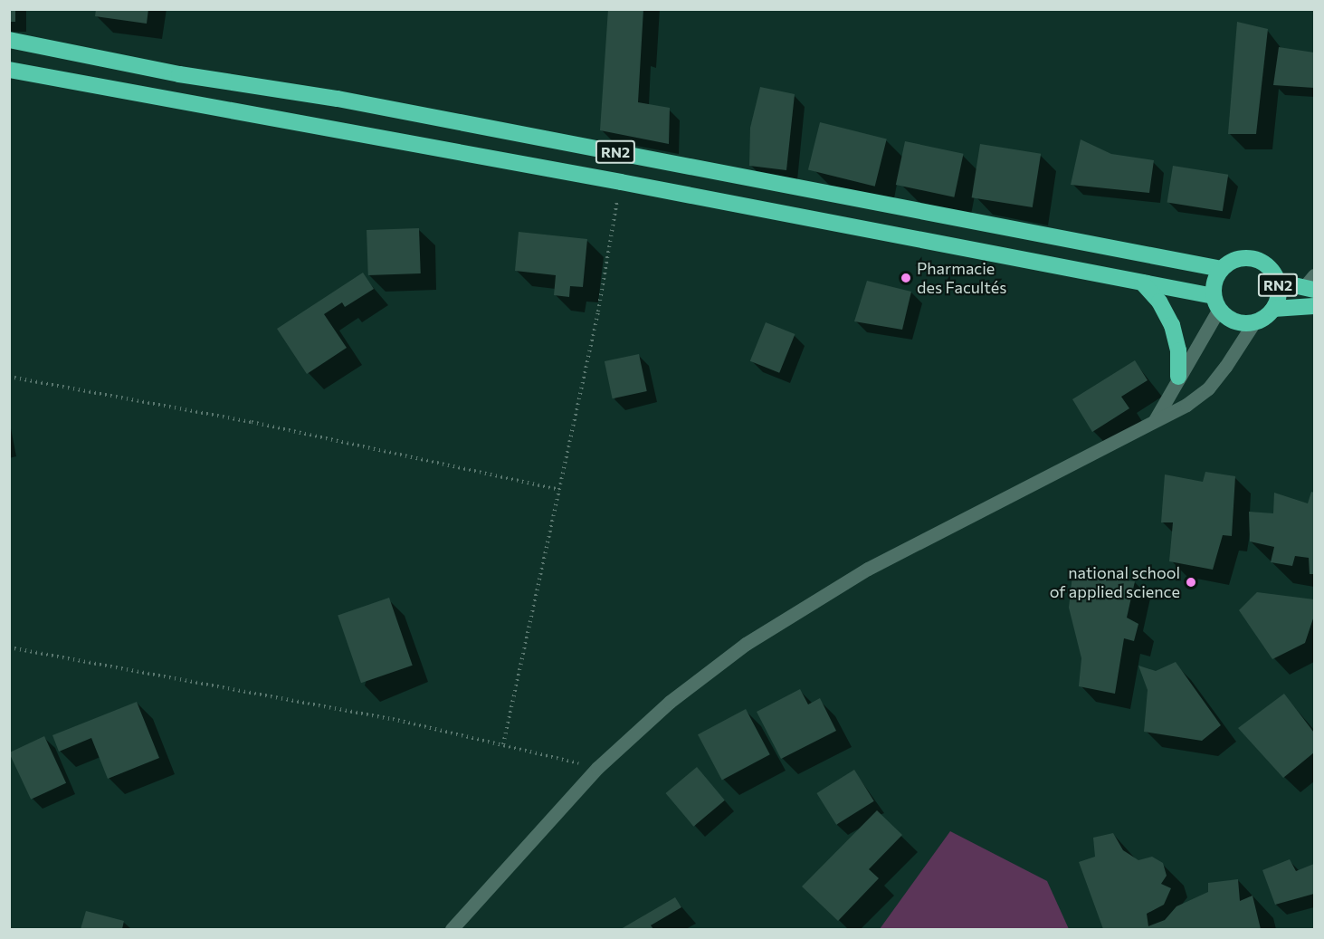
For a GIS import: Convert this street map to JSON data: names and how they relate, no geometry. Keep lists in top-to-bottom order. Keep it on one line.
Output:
{"streets":{"highway":["RN2"]},"places":["Pharmacie des Facultés","national school of applied science"]}
